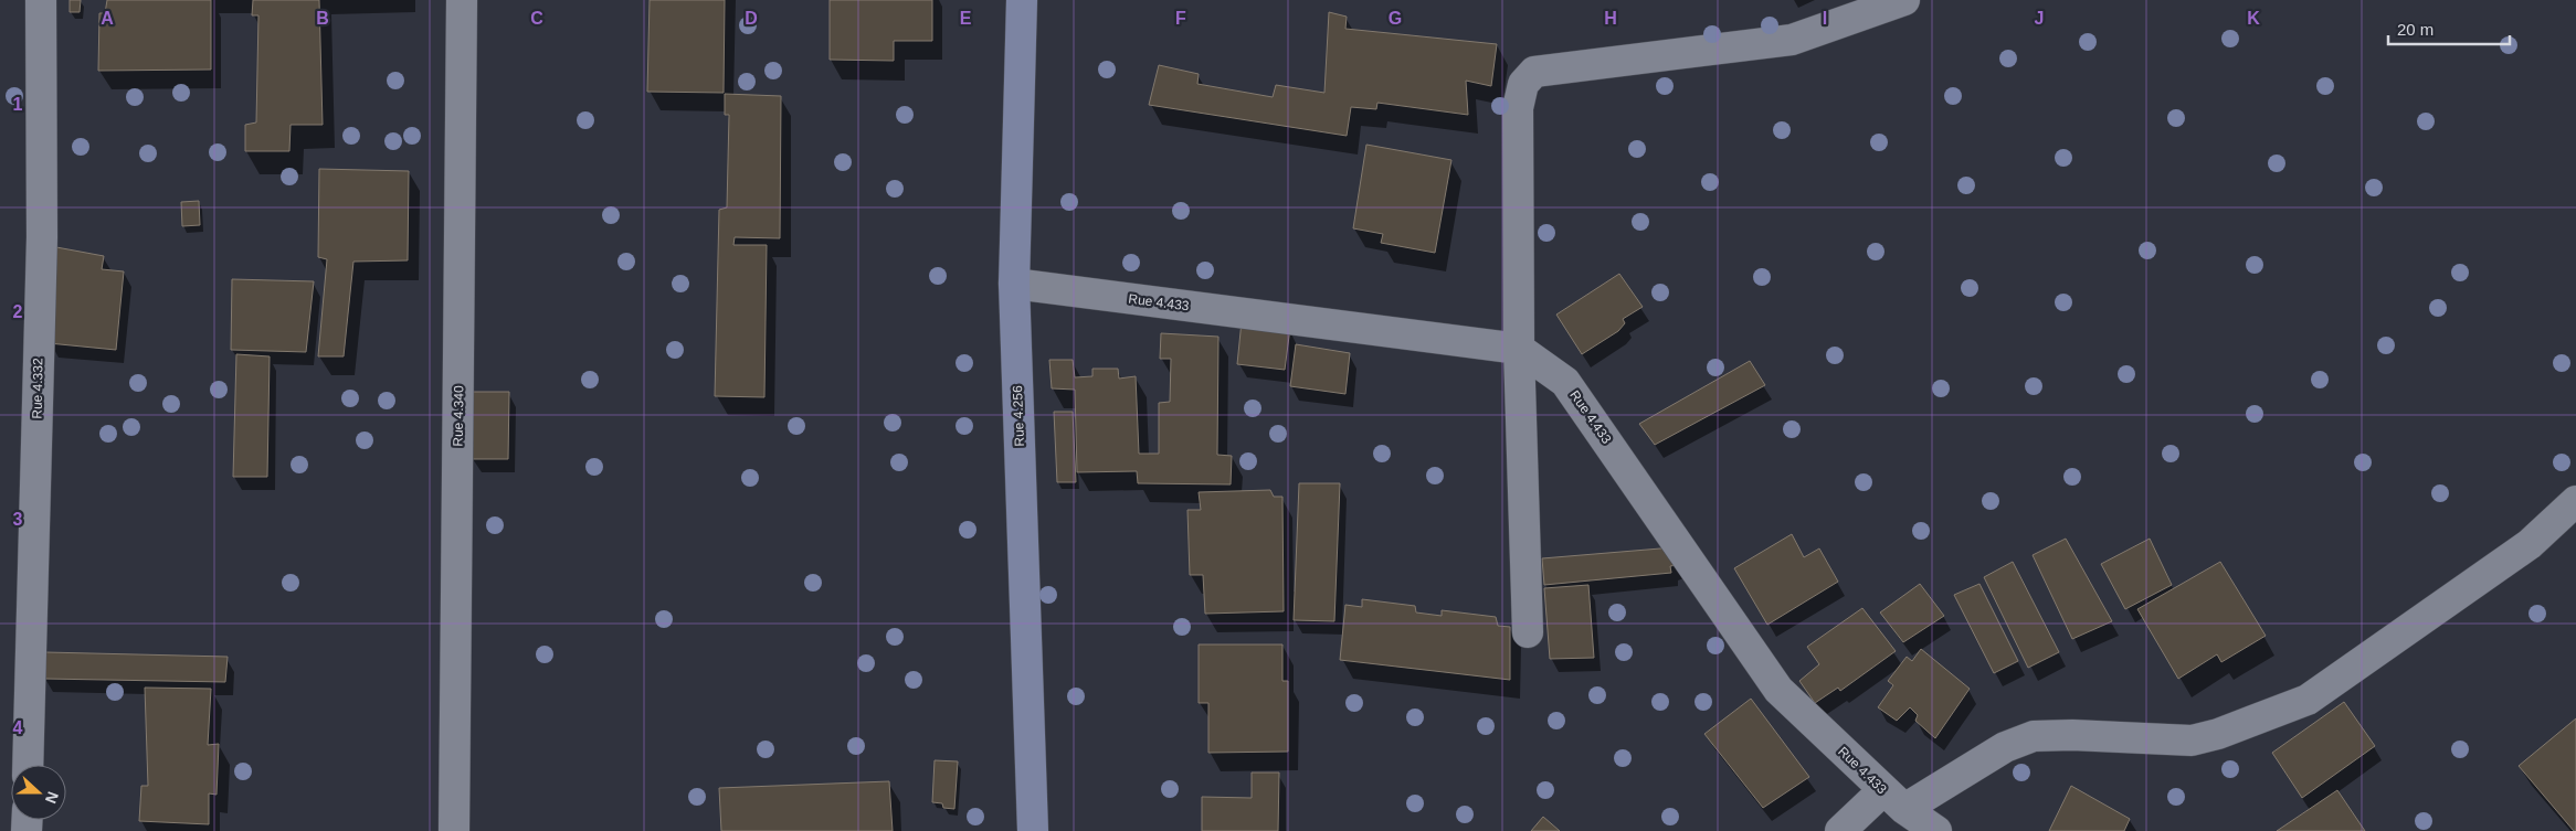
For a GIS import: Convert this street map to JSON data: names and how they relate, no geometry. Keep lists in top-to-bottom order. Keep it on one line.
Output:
{"streets":{"street":["Rue 4.433","Rue 4.332","Rue 4.340","Rue 4.256"]},"crossings":[["Rue 4.433","Rue 4.256"]],"scale_bar":"20 m","north":"right","grid":{"columns":["A","B","C","D","E","F","G","H","I","J","K"],"rows":["1","2","3","4"]}}
